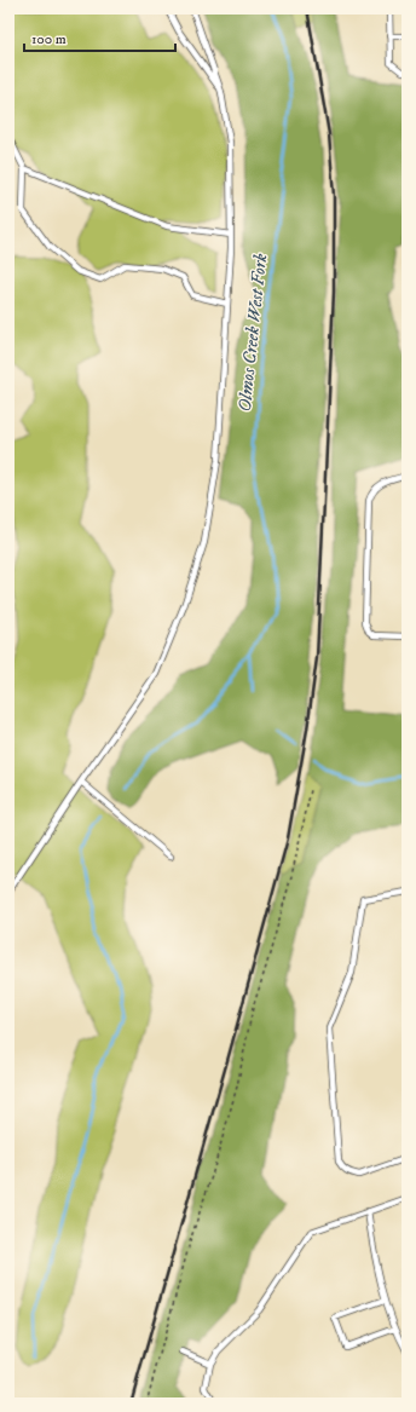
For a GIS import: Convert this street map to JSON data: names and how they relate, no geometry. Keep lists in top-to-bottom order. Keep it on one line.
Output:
{"water":["Olmos Creek West Fork"],"scale_bar":"100 m"}
